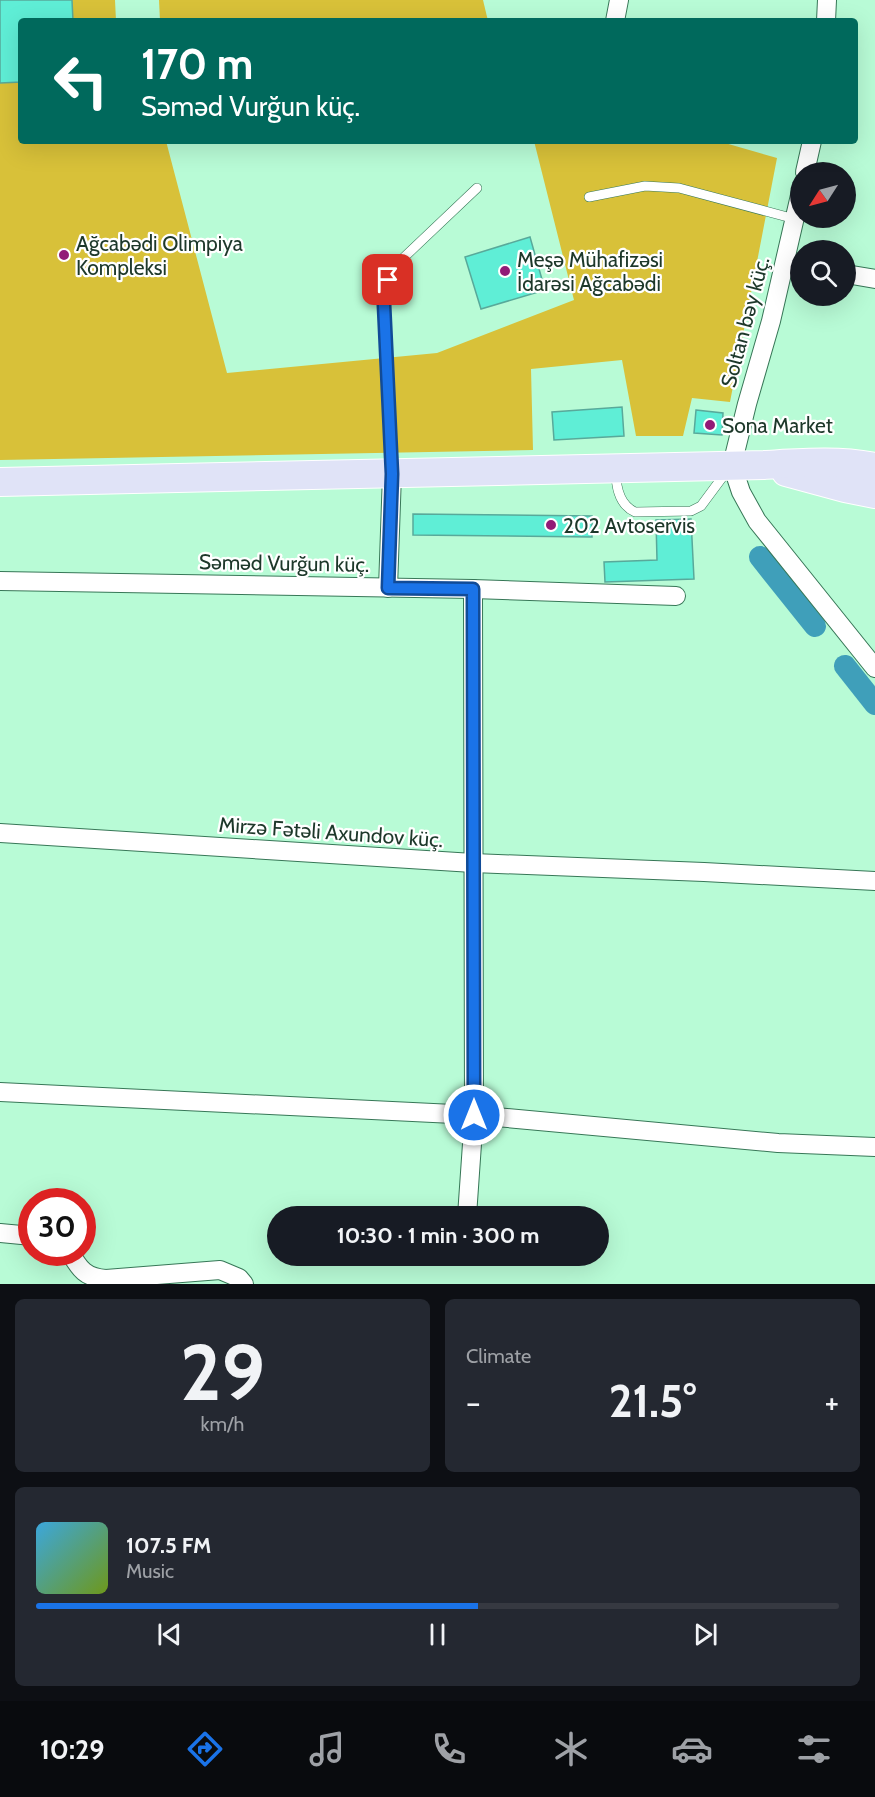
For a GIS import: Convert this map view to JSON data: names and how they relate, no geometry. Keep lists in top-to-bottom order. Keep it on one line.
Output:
{"streets":{"street":["Soltan bəy küç.","Səməd Vurğun küç.","Mirzə Fətəli Axundov küç."]},"places":["Ağcabədi Olimpiya Kompleksi","Meşə Mühafizəsi İdarəsi Ağcabədi","Sona Market","202 Avtoservis"],"north":"bottom left","page":{"turn":["170 m","Səməd Vurğun küç."],"limit":"30","trip":"10:30 · 1 min · 300 m","tile":[["29","km/h"],"Climate"],"heat":["−","21.5°","+"],"song":["107.5 FM","Music"],"tabs":"10:29"}}
